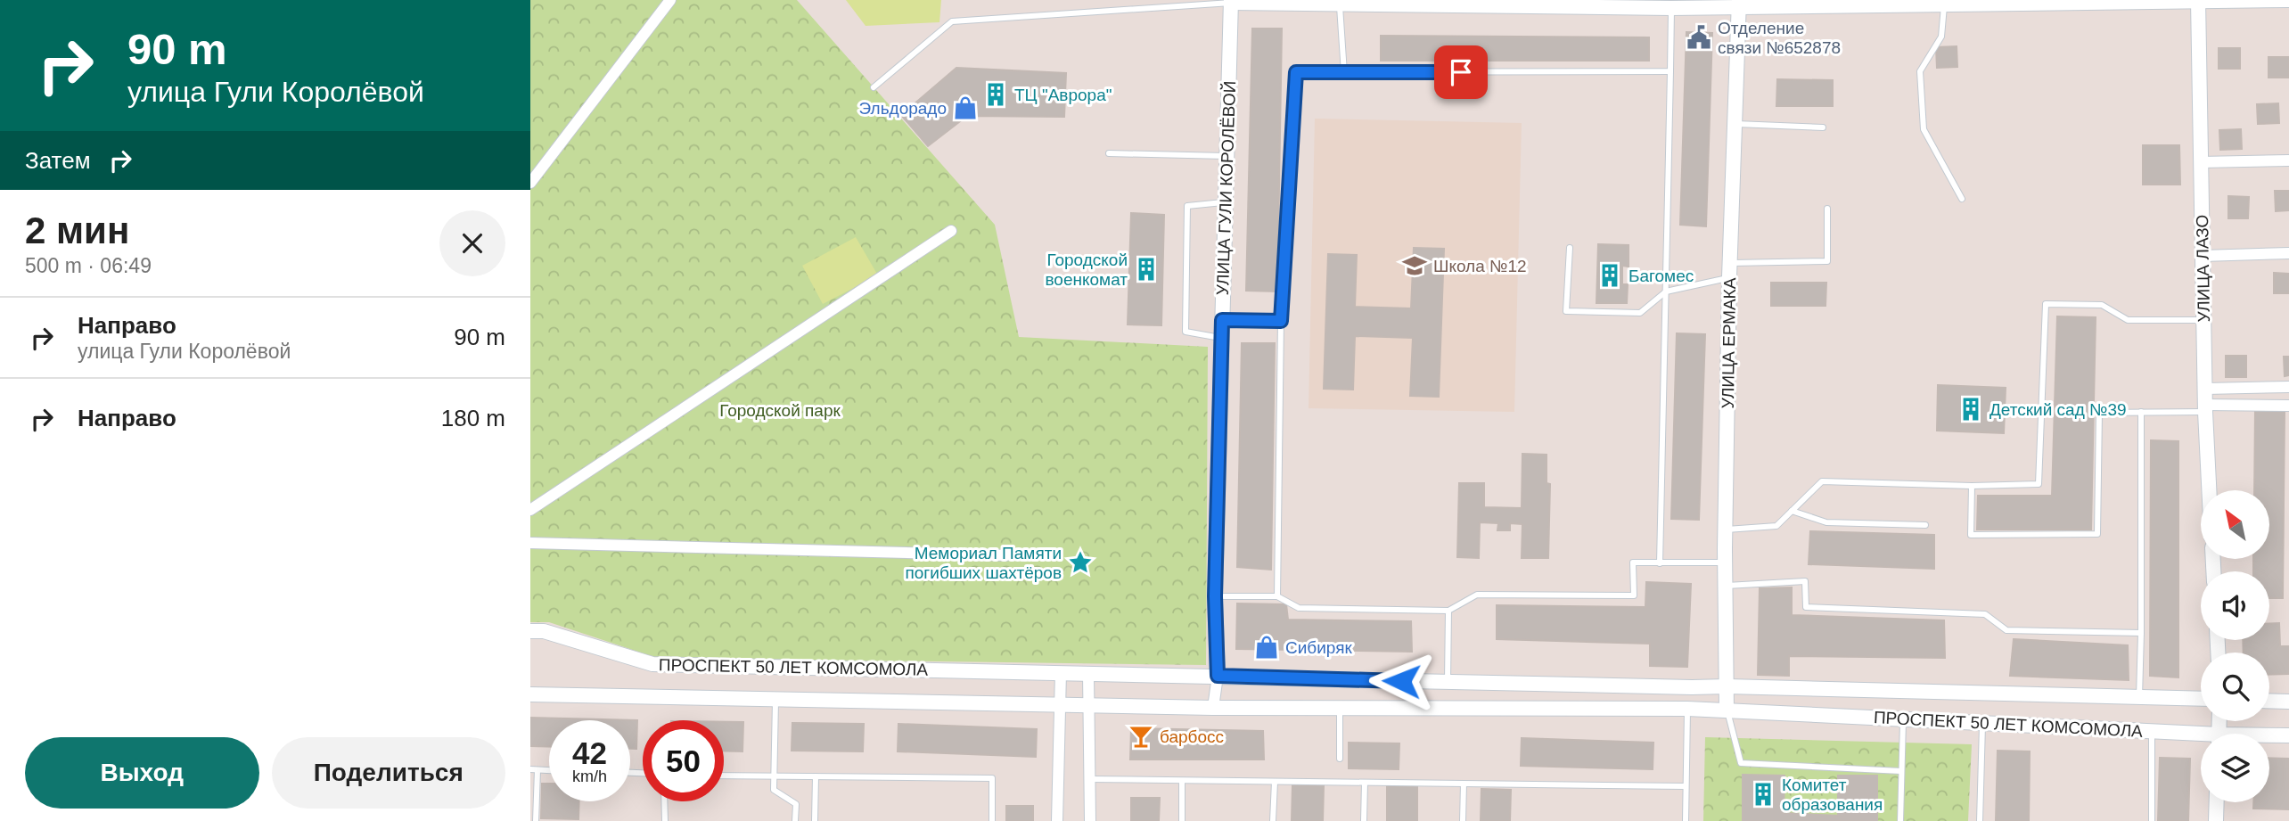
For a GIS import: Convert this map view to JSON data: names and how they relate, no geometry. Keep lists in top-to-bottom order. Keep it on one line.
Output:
{"streets":{"main road":["УЛИЦА ГУЛИ КОРОЛЁВОЙ","УЛИЦА ЛАЗО","УЛИЦА ЕРМАКА","ПРОСПЕКТ 50 ЛЕТ КОМСОМОЛА"]},"crossings":[["УЛИЦА ГУЛИ КОРОЛЁВОЙ","ПРОСПЕКТ 50 ЛЕТ КОМСОМОЛА"],["УЛИЦА ЕРМАКА","ПРОСПЕКТ 50 ЛЕТ КОМСОМОЛА"]],"parks":["Городской парк"],"places":{"public building":["Отделение связи №652878"],"building":["ТЦ \"Аврора\"","Городской военкомат","Багомес","Детский сад №39","Комитет образования"],"shop":["Эльдорадо","Сибиряк"],"school or university":["Школа №12"],"place":["Мемориал Памяти погибших шахтёров"],"bar":["барбосс"]},"north":"top left","page":{"turn":["90 m","улица Гули Королёвой"],"then":"Затем","heading":["2 мин","500 m · 06:49"],"list":[{"name":"Направо","note":"улица Гули Королёвой","value":"90 m"},{"name":"Направо","value":"180 m"}],"speed":"42 km/h","limit":"50","buttons":["Выход","Поделиться"]}}
